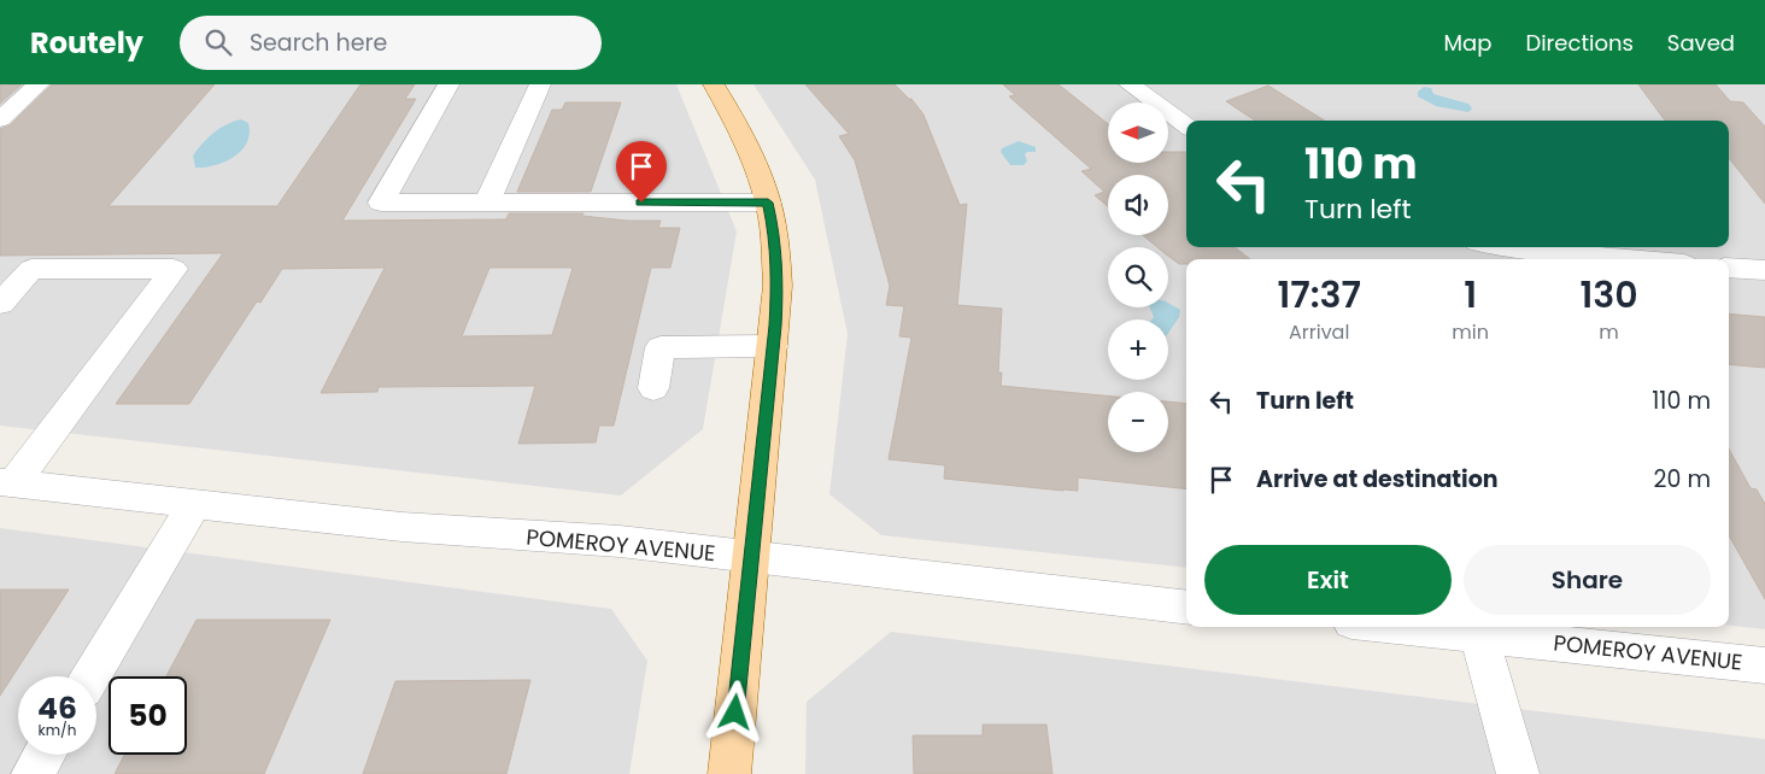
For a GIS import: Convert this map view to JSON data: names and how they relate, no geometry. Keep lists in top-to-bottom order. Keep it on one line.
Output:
{"streets":{"street":["POMEROY AVENUE"]},"north":"left","page":{"header":"Routely","search":"Search here","nav":["Map","Directions","Saved"],"map_buttons":["+","−"],"turn":["110 m","Turn left"],"eta":["17:37","Arrival","1","min","130","m"],"list":[{"name":"Turn left","value":"110 m"},{"name":"Arrive at destination","value":"20 m"}],"buttons":["Exit","Share"],"speed":"46 km/h","limit":"50"}}
